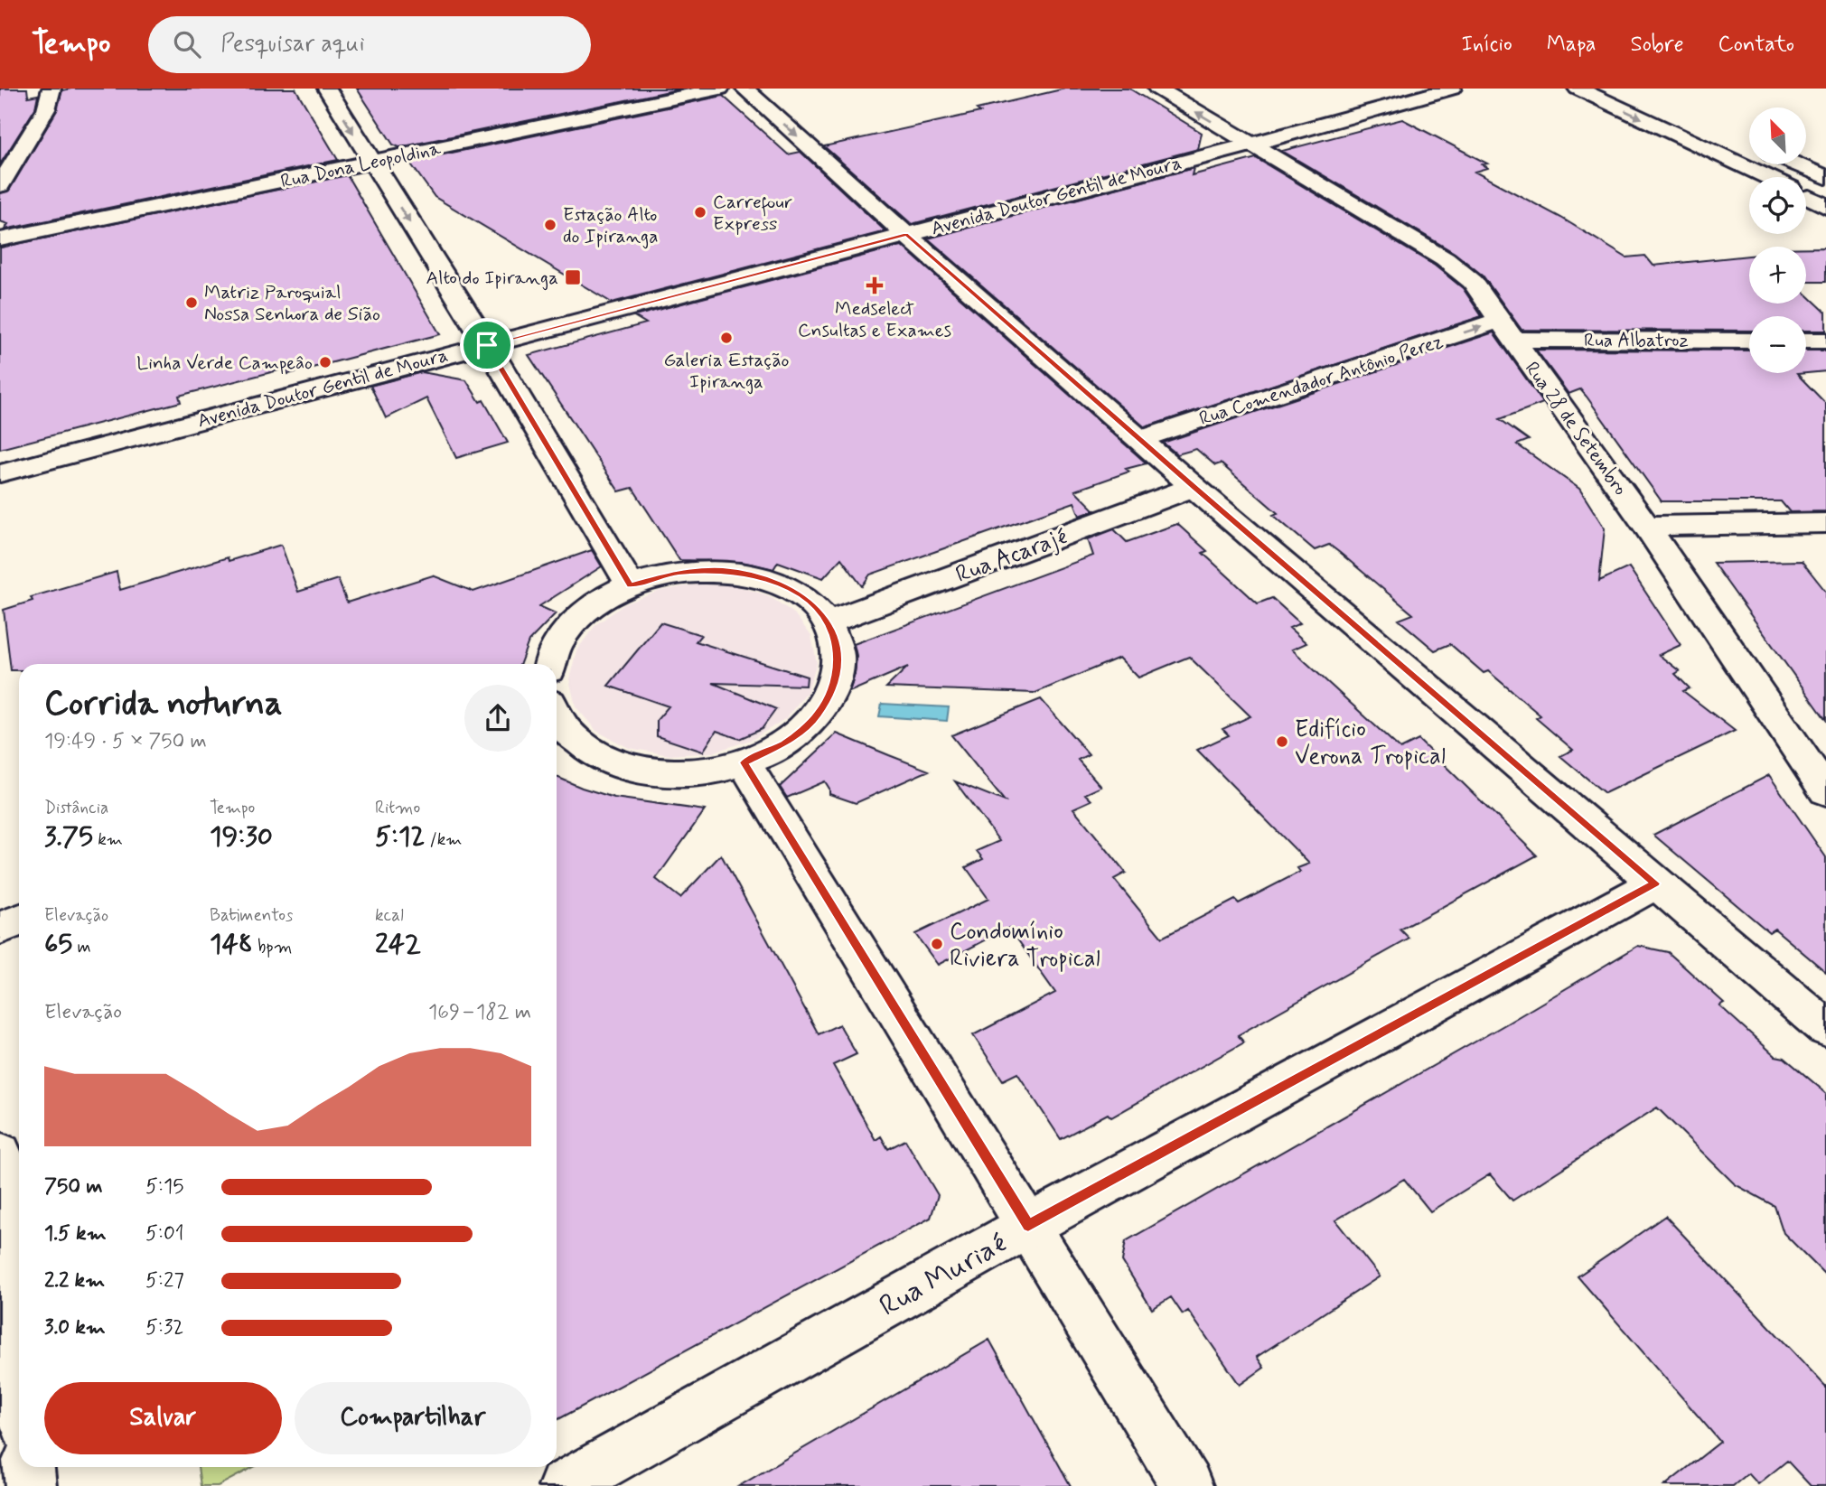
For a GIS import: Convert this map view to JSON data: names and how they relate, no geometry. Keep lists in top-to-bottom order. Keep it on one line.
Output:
{"streets":{"street":["Rua Dona Leopoldina","Avenida Doutor Gentil de Moura","Rua Albatroz","Rua Comendador Antônio Perez","Rua 28 de Setembro","Rua Acarajé","Rua Muriaé"]},"crossings":[["Avenida Doutor Gentil de Moura","Rua 28 de Setembro"],["Rua Albatroz","Rua Comendador Antônio Perez"],["Rua Albatroz","Rua 28 de Setembro"],["Rua Comendador Antônio Perez","Rua 28 de Setembro"]],"one_way":["Rua Comendador Antônio Perez"],"places":{"other":["Carrefour Express","Estação Alto do Ipiranga","Matriz Paroquial Nossa Senhora de Sião","Galeria Estação Ipiranga","Linha Verde Campeâo","Edifício Verona Tropical","Condomínio Riviera Tropical"],"transit":["Alto do Ipiranga"],"health":["Medselect Cnsultas e Exames"]},"north":"top left","page":{"header":"Tempo","search":"Pesquisar aqui","nav":["Início","Mapa","Sobre","Contato"],"map_buttons":["+","−"],"heading":["Corrida noturna","19:49 · 5 × 750 m"],"stats":[["Distância","3.75 km"],["Tempo","19:30"],["Ritmo","5:12 /km"],["Elevação","65 m"],["Batimentos","148 bpm"],["kcal","242"]],"chart":["Elevação","169–182 m"],"list":[{"name":"750 m","note":"5:15"},{"name":"1.5 km","note":"5:01"},{"name":"2.2 km","note":"5:27"},{"name":"3.0 km","note":"5:32"}],"buttons":["Salvar","Compartilhar"]}}
